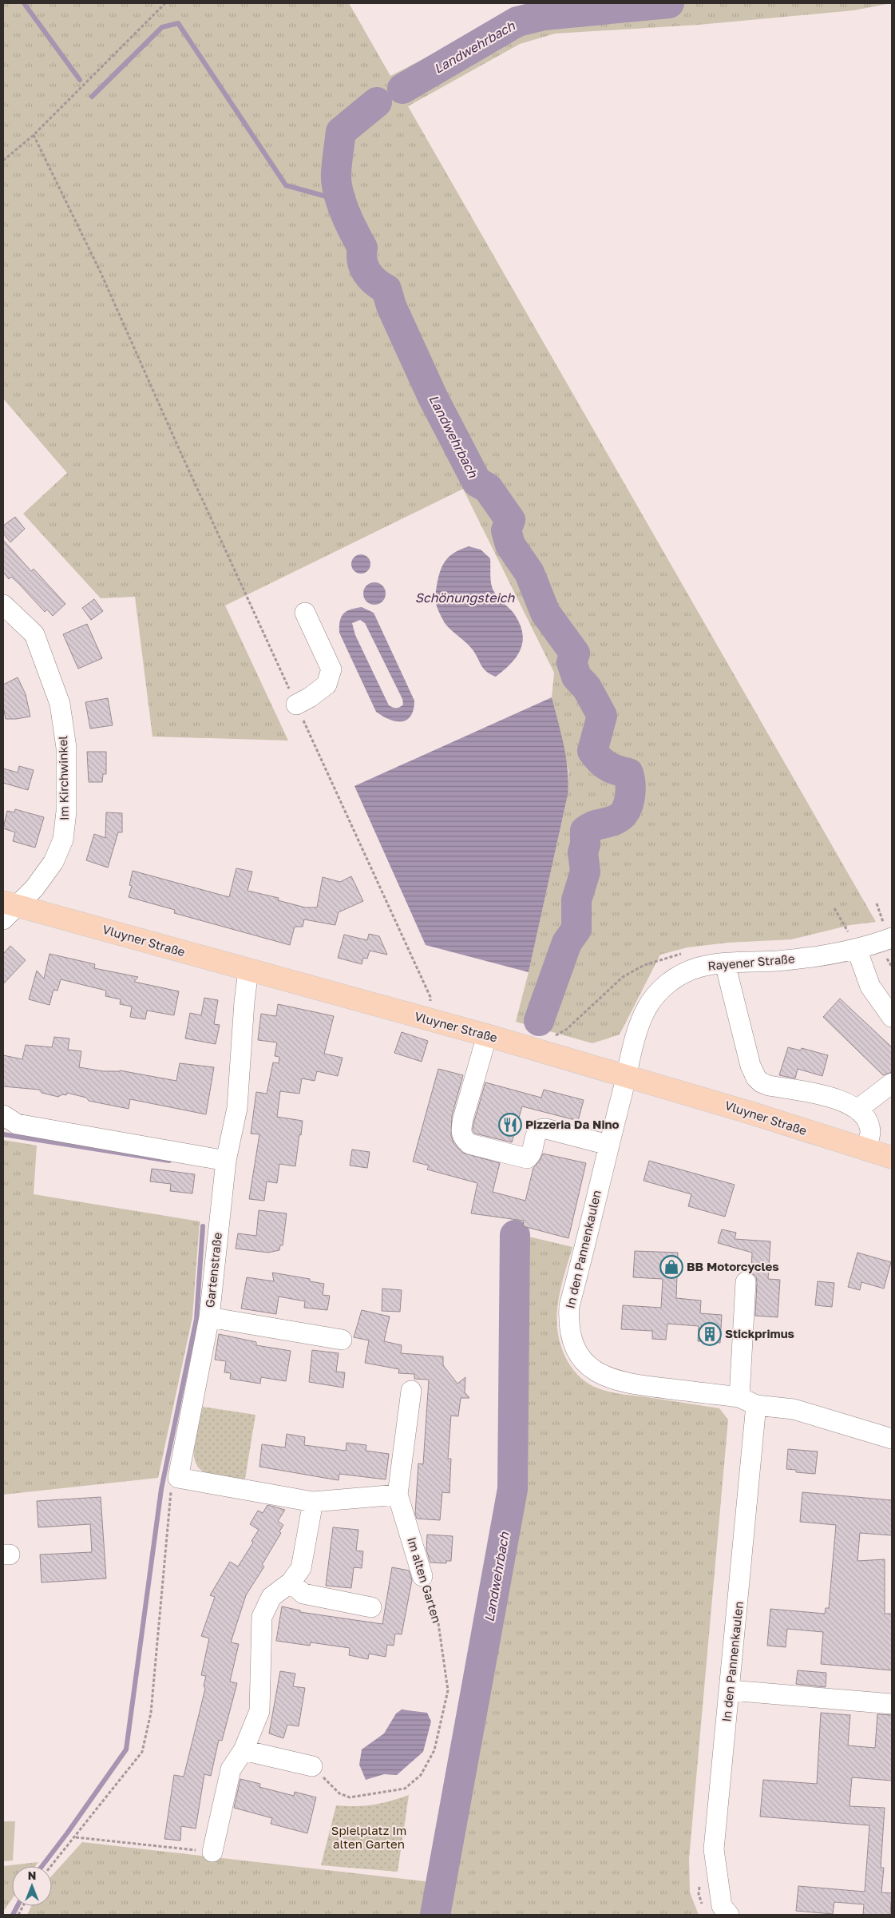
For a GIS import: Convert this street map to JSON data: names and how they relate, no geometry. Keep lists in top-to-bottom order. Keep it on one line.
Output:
{"streets":{"main road":["Vluyner Straße"],"street":["Im Kirchwinkel","Rayener Straße","In den Pannenkaulen","Gartenstraße","Im alten Garten"]},"crossings":[["Im Kirchwinkel","Vluyner Straße"],["Vluyner Straße","Rayener Straße"],["Vluyner Straße","In den Pannenkaulen"],["Vluyner Straße","Gartenstraße"],["Rayener Straße","In den Pannenkaulen"]],"water":["Landwehrbach","Schönungsteich"],"parks":["Spielplatz Im alten Garten"],"places":{"restaurant":["Pizzeria Da Nino"],"shop":["BB Motorcycles"],"building":["Stickprimus"]},"north":"top"}
